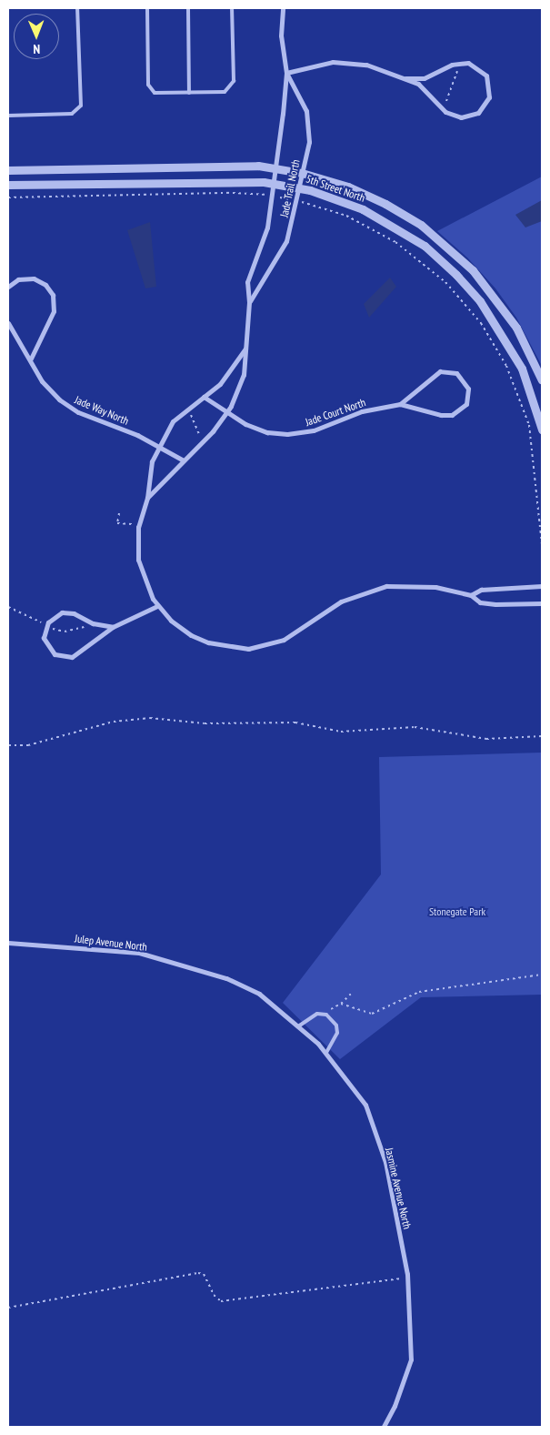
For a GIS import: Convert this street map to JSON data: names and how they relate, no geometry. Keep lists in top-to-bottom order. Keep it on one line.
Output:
{"streets":{"street":["Jade Trail North","5th Street North","Jade Way North","Jade Court North","Julep Avenue North","Jasmine Avenue North"]},"crossings":[["Jade Trail North","5th Street North"],["Jade Trail North","Jade Way North"],["Jade Trail North","Jade Court North"],["Julep Avenue North","Jasmine Avenue North"]],"parks":["Stonegate Park"],"north":"bottom"}
